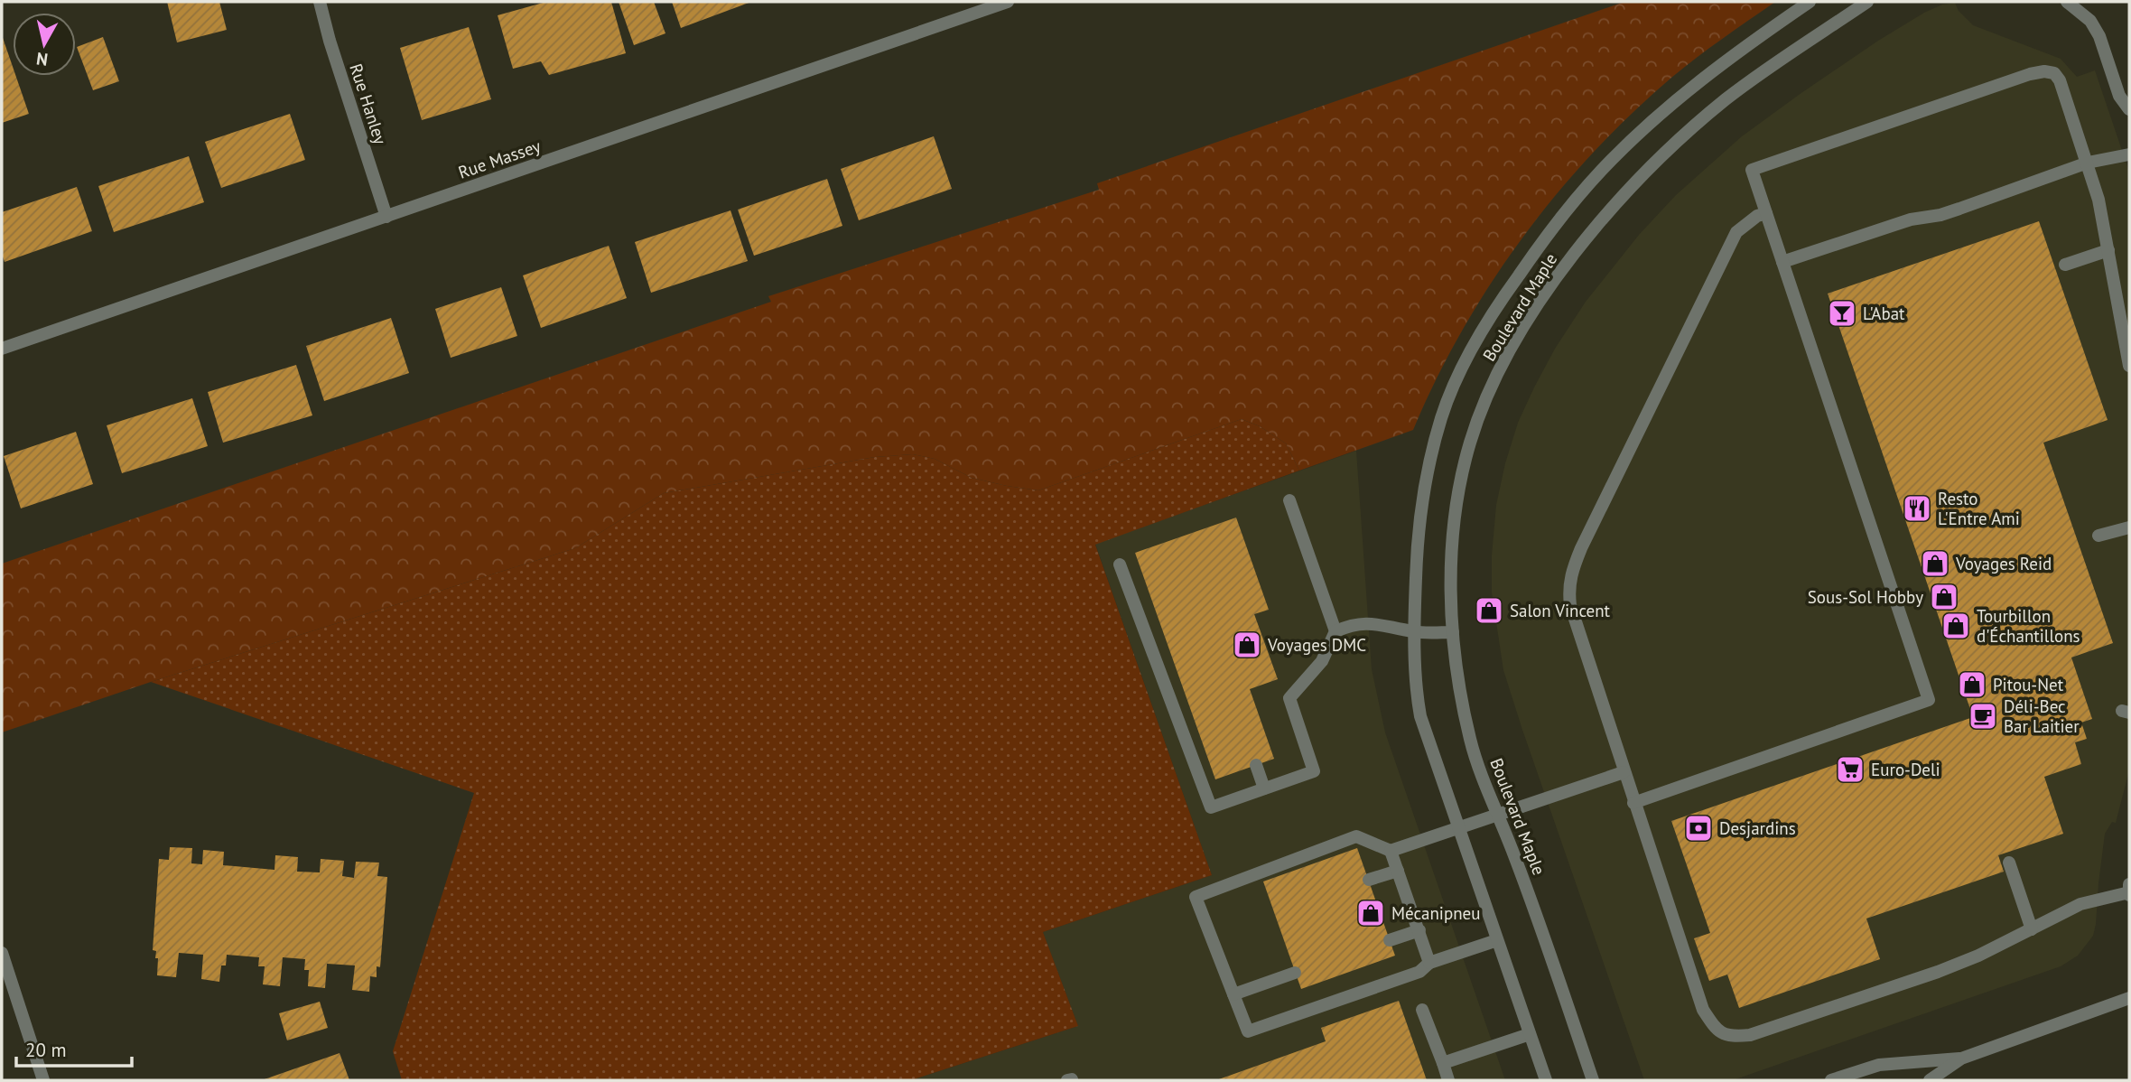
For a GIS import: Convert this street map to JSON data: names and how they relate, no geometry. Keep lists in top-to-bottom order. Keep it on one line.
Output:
{"streets":{"street":["Rue Hanley","Rue Massey","Boulevard Maple"]},"crossings":[["Rue Hanley","Rue Massey"]],"places":{"bar":["L'Abat"],"restaurant":["Resto L'Entre Ami"],"shop":["Voyages Reid","Sous-Sol Hobby","Salon Vincent","Tourbillon d'Échantillons","Voyages DMC","Pitou-Net","Mécanipneu"],"cafe":["Déli-Bec Bar Laitier"],"supermarket":["Euro-Deli"],"bank":["Desjardins"]},"scale_bar":"20 m","north":"bottom"}
